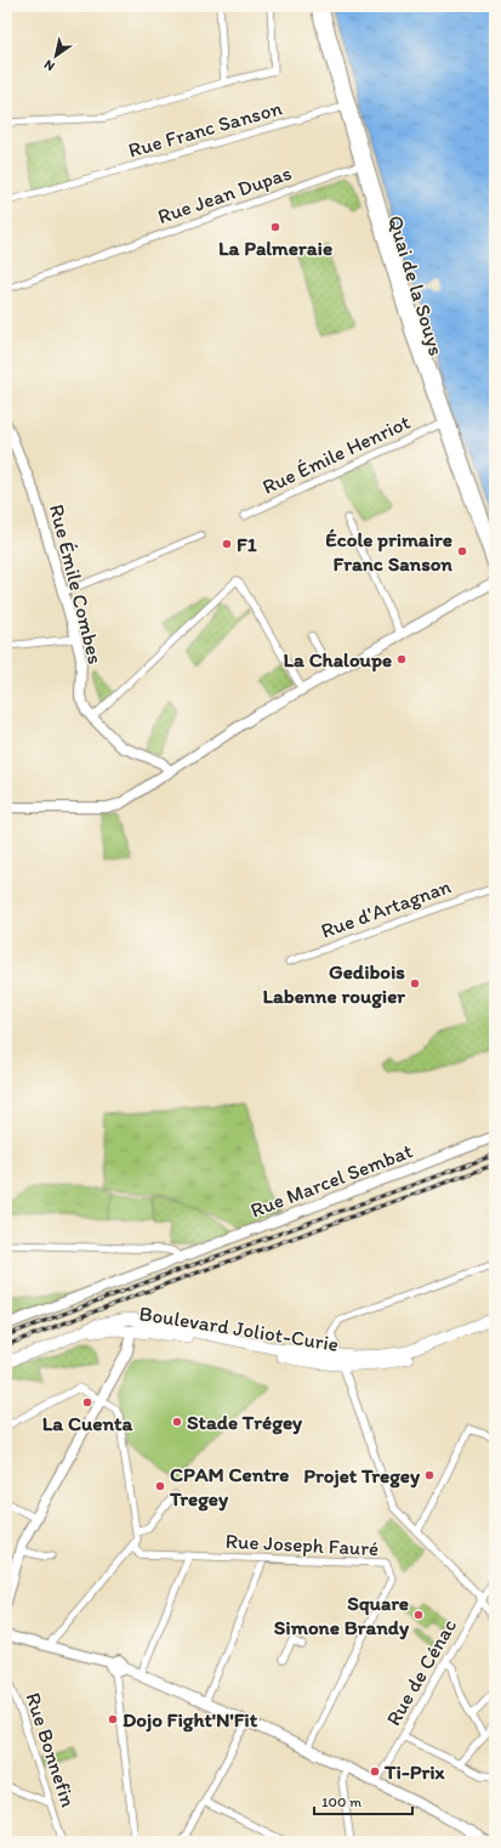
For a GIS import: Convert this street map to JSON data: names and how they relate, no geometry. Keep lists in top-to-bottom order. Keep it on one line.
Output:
{"streets":{"main road":["Quai de la Souys","Rue Émile Combes","Rue Marcel Sembat","Boulevard Joliot-Curie"],"street":["Rue Franc Sanson","Rue Jean Dupas","Rue Émile Henriot","Rue d'Artagnan","Rue Joseph Fauré","Rue de Cénac","Rue Bonnefin"]},"crossings":[["Rue Franc Sanson","Quai de la Souys"],["Rue Jean Dupas","Quai de la Souys"],["Quai de la Souys","Rue Émile Henriot"]],"places":["La Palmeraie","F1","École primaire Franc Sanson","La Chaloupe","Gedibois Labenne rougier","La Cuenta","Stade Trégey","Projet Tregey","CPAM Centre Tregey","Square Simone Brandy","Dojo Fight'N'Fit","Ti-Prix"],"scale_bar":"100 m","north":"bottom left"}
